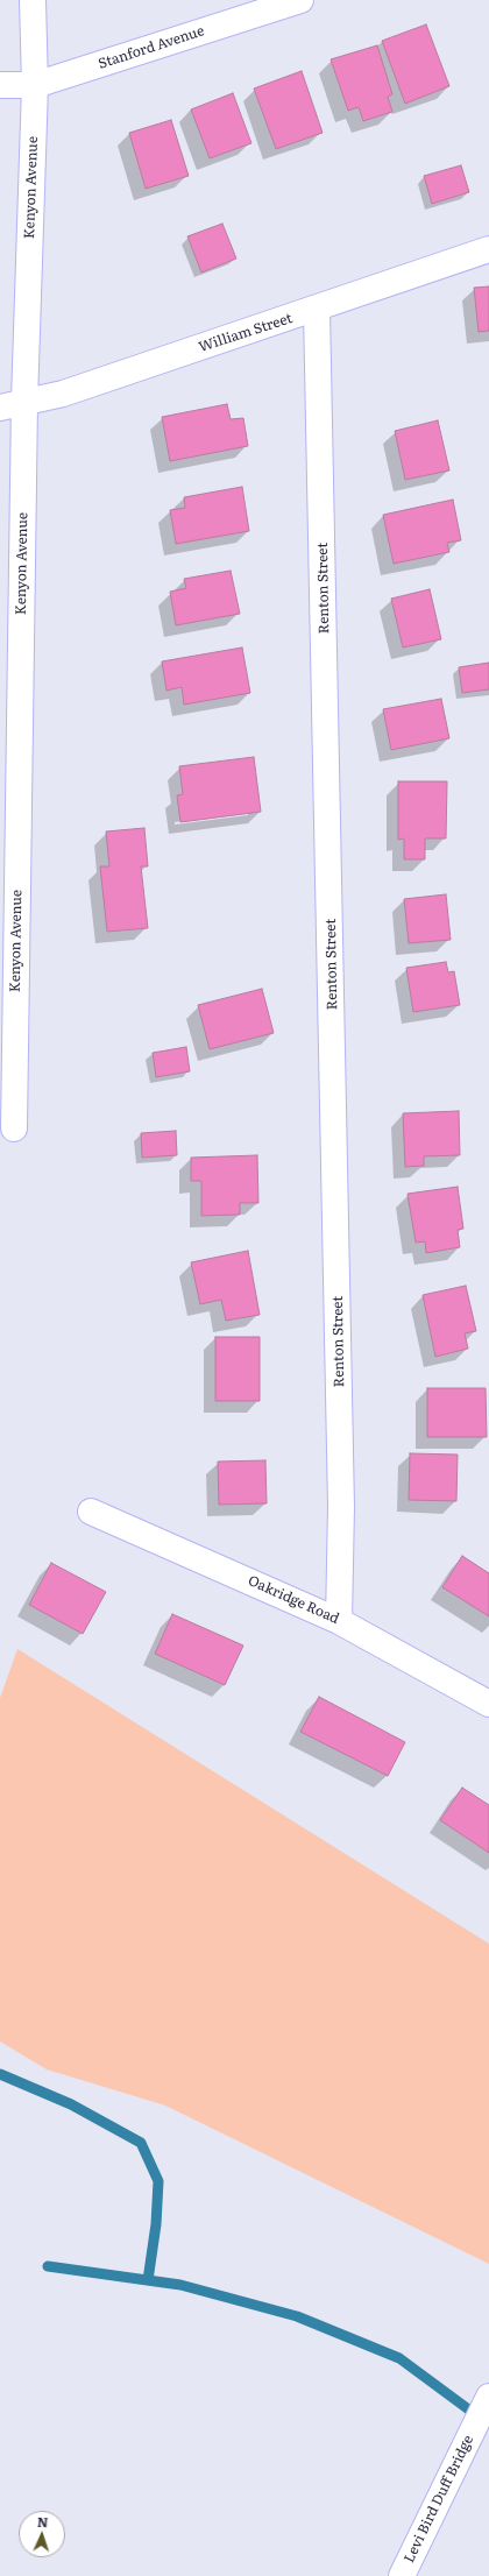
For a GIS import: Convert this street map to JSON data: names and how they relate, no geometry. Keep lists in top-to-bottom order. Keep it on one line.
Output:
{"streets":{"street":["Stanford Avenue","Kenyon Avenue","William Street","Renton Street","Oakridge Road","Levi Bird Duff Bridge"]},"crossings":[["Stanford Avenue","Kenyon Avenue"],["Kenyon Avenue","William Street"],["William Street","Renton Street"],["Renton Street","Oakridge Road"]],"north":"top"}
